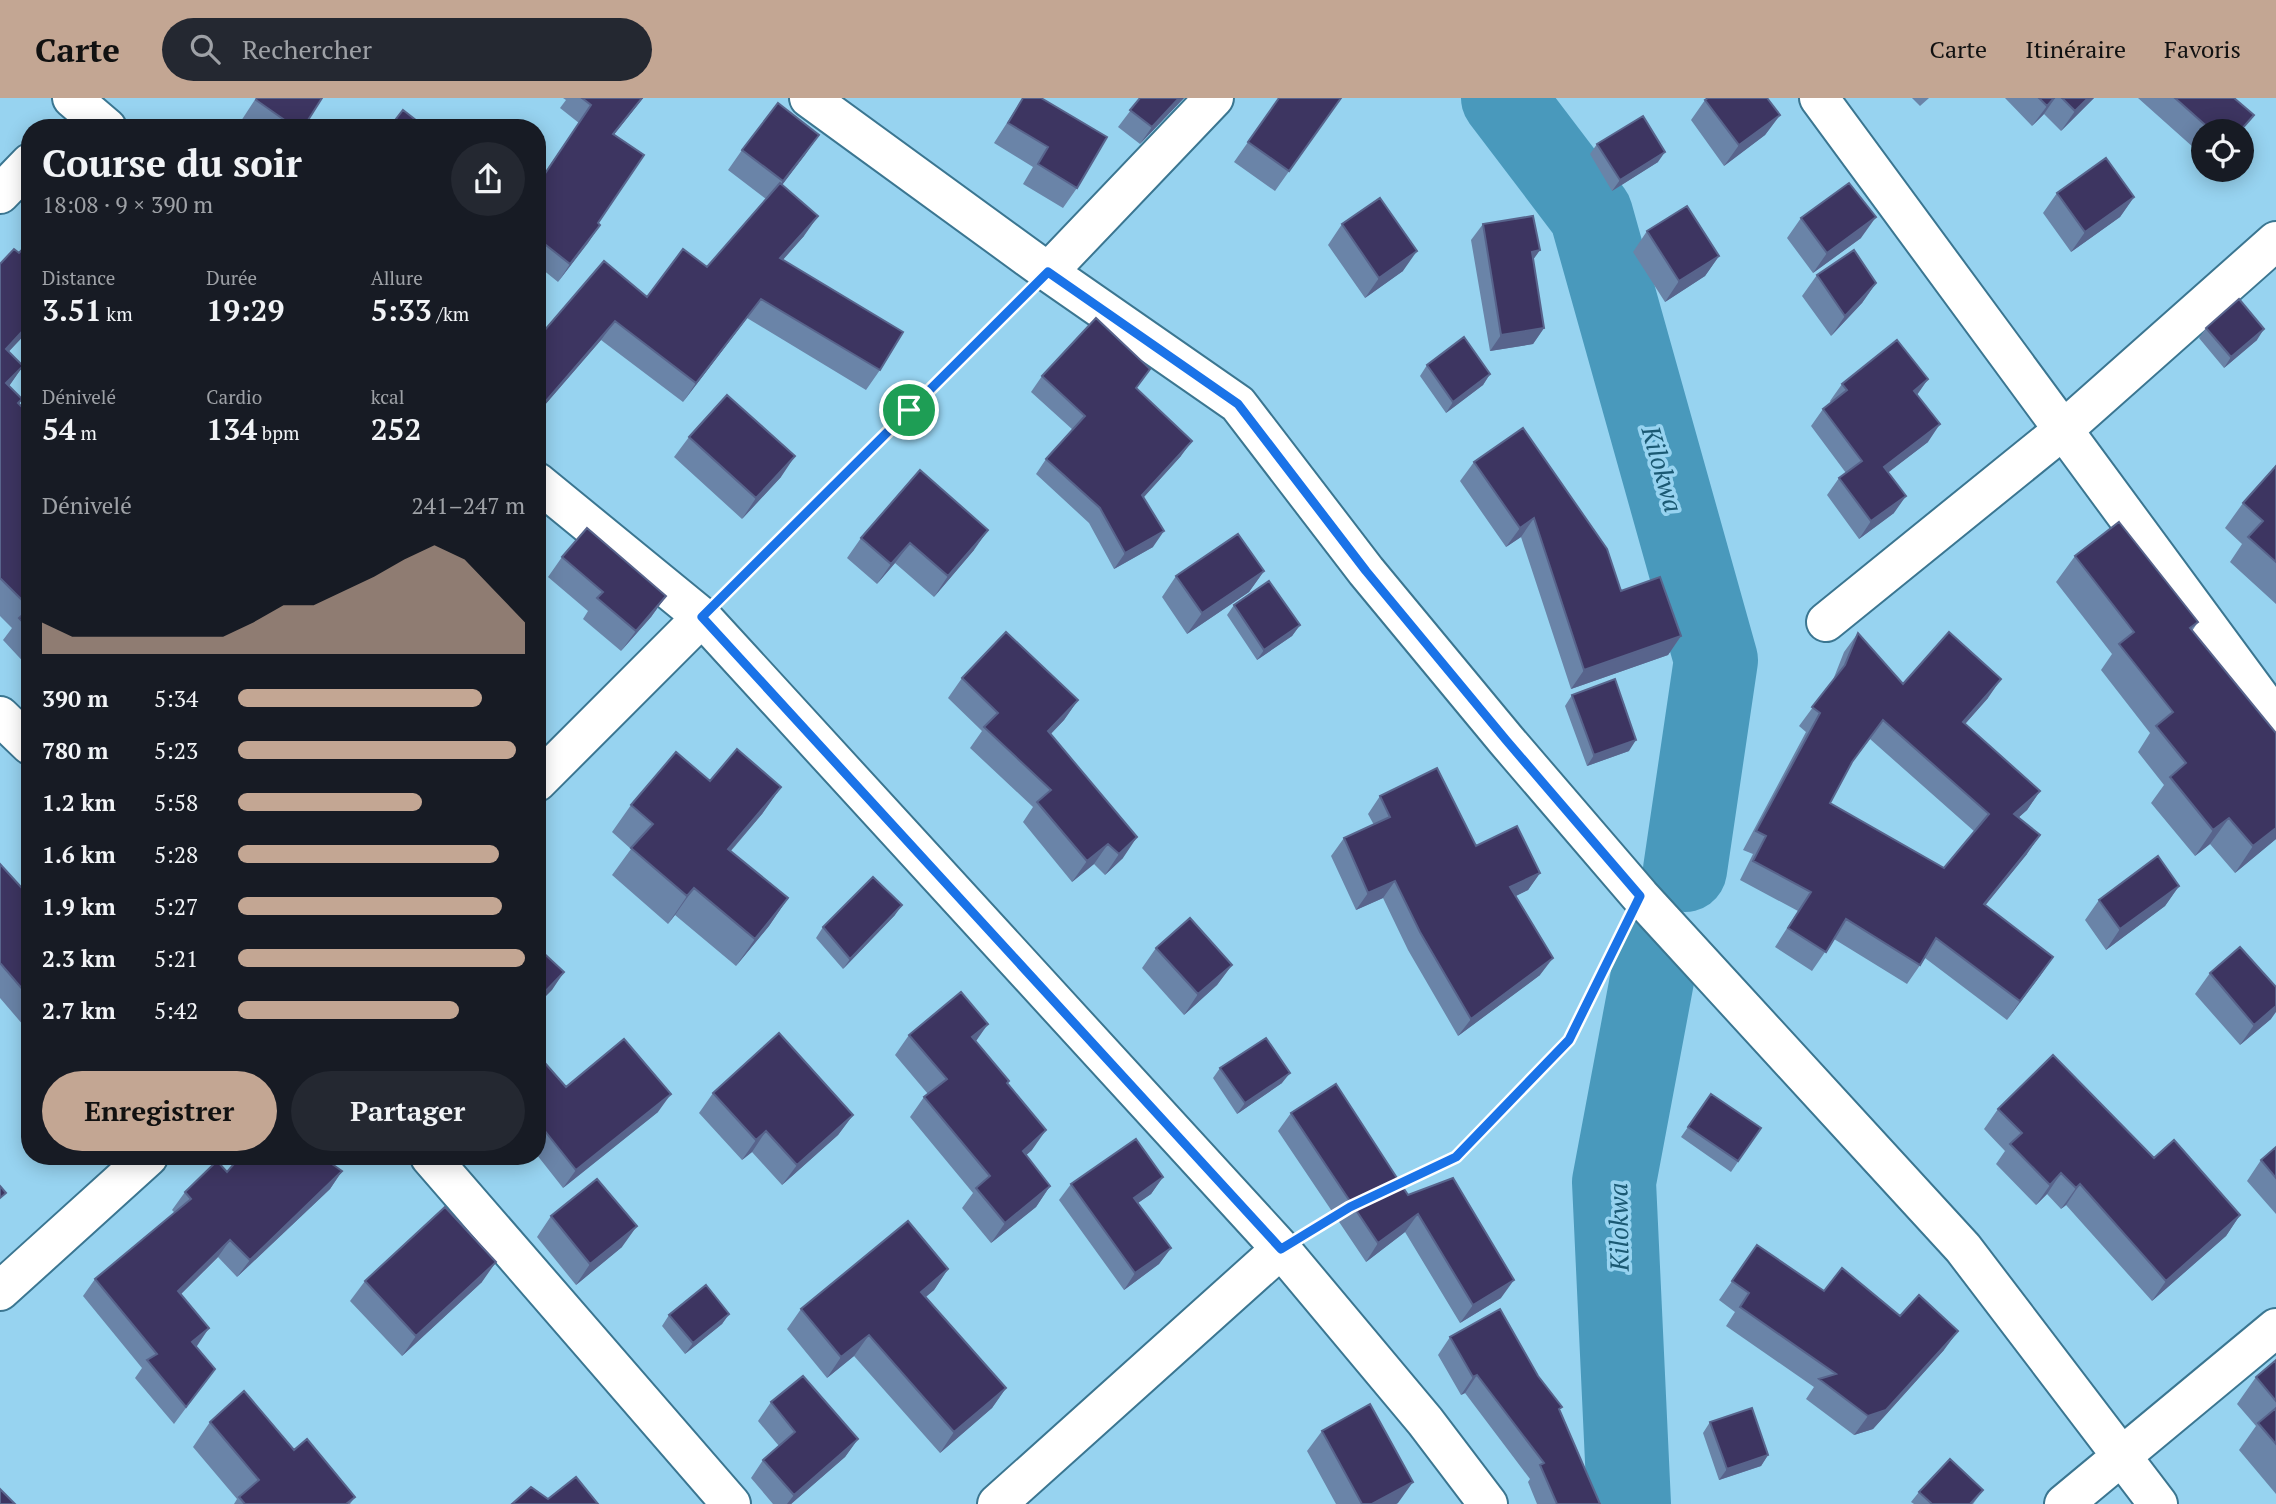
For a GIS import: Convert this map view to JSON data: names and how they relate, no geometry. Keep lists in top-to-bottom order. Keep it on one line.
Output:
{"water":["Kilokwa"],"page":{"header":"Carte","search":"Rechercher","nav":["Carte","Itinéraire","Favoris"],"heading":["Course du soir","18:08 · 9 × 390 m"],"stats":[["Distance","3.51 km"],["Durée","19:29"],["Allure","5:33 /km"],["Dénivelé","54 m"],["Cardio","134 bpm"],["kcal","252"]],"chart":["Dénivelé","241–247 m"],"list":[{"name":"390 m","note":"5:34"},{"name":"780 m","note":"5:23"},{"name":"1.2 km","note":"5:58"},{"name":"1.6 km","note":"5:28"},{"name":"1.9 km","note":"5:27"},{"name":"2.3 km","note":"5:21"},{"name":"2.7 km","note":"5:42"}],"buttons":["Enregistrer","Partager"]}}
